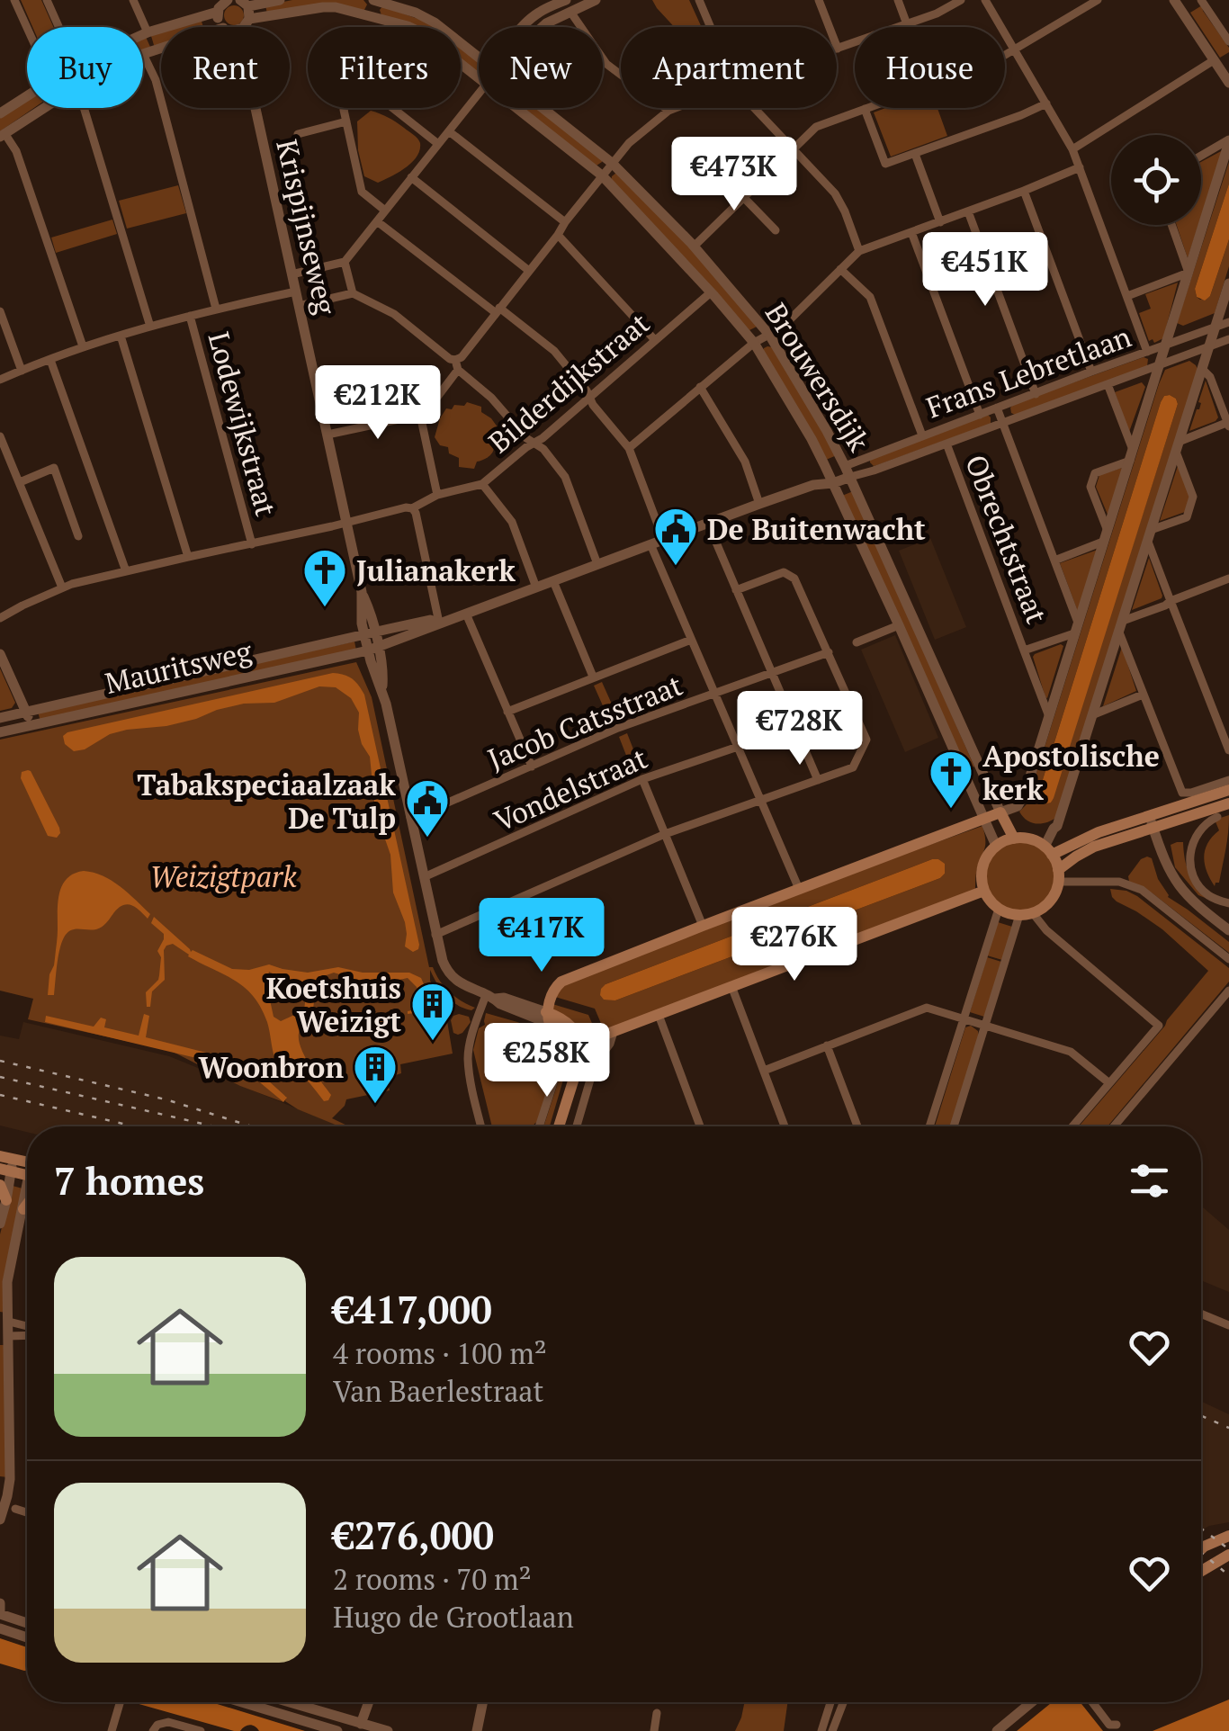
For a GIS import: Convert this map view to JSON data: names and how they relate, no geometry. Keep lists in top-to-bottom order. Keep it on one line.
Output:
{"streets":{"main road":["Brouwersdijk"],"street":["Krispijnseweg","Frans Lebretlaan","Bilderdijkstraat","Lodewijkstraat","Obrechtstraat","Mauritsweg","Jacob Catsstraat","Vondelstraat"]},"crossings":[["Krispijnseweg","Bilderdijkstraat"],["Krispijnseweg","Mauritsweg"],["Krispijnseweg","Jacob Catsstraat"],["Krispijnseweg","Vondelstraat"],["Frans Lebretlaan","Brouwersdijk"],["Frans Lebretlaan","Obrechtstraat"],["Brouwersdijk","Bilderdijkstraat"],["Bilderdijkstraat","Lodewijkstraat"]],"parks":["Weizigtpark"],"places":{"public building":["De Buitenwacht","Tabakspeciaalzaak De Tulp"],"church":["Julianakerk","Apostolische kerk"],"building":["Koetshuis Weizigt","Woonbron"]},"page":{"chip":["Buy","Rent","Filters","New","Apartment","House"],"price":["€473K","€451K","€212K","€728K","€417K","€276K","€258K"],"heading":"7 homes","list":[{"name":"€417,000","note":"4 rooms · 100 m² · Van Baerlestraat"},{"name":"€276,000","note":"2 rooms · 70 m² · Hugo de Grootlaan"}]}}
